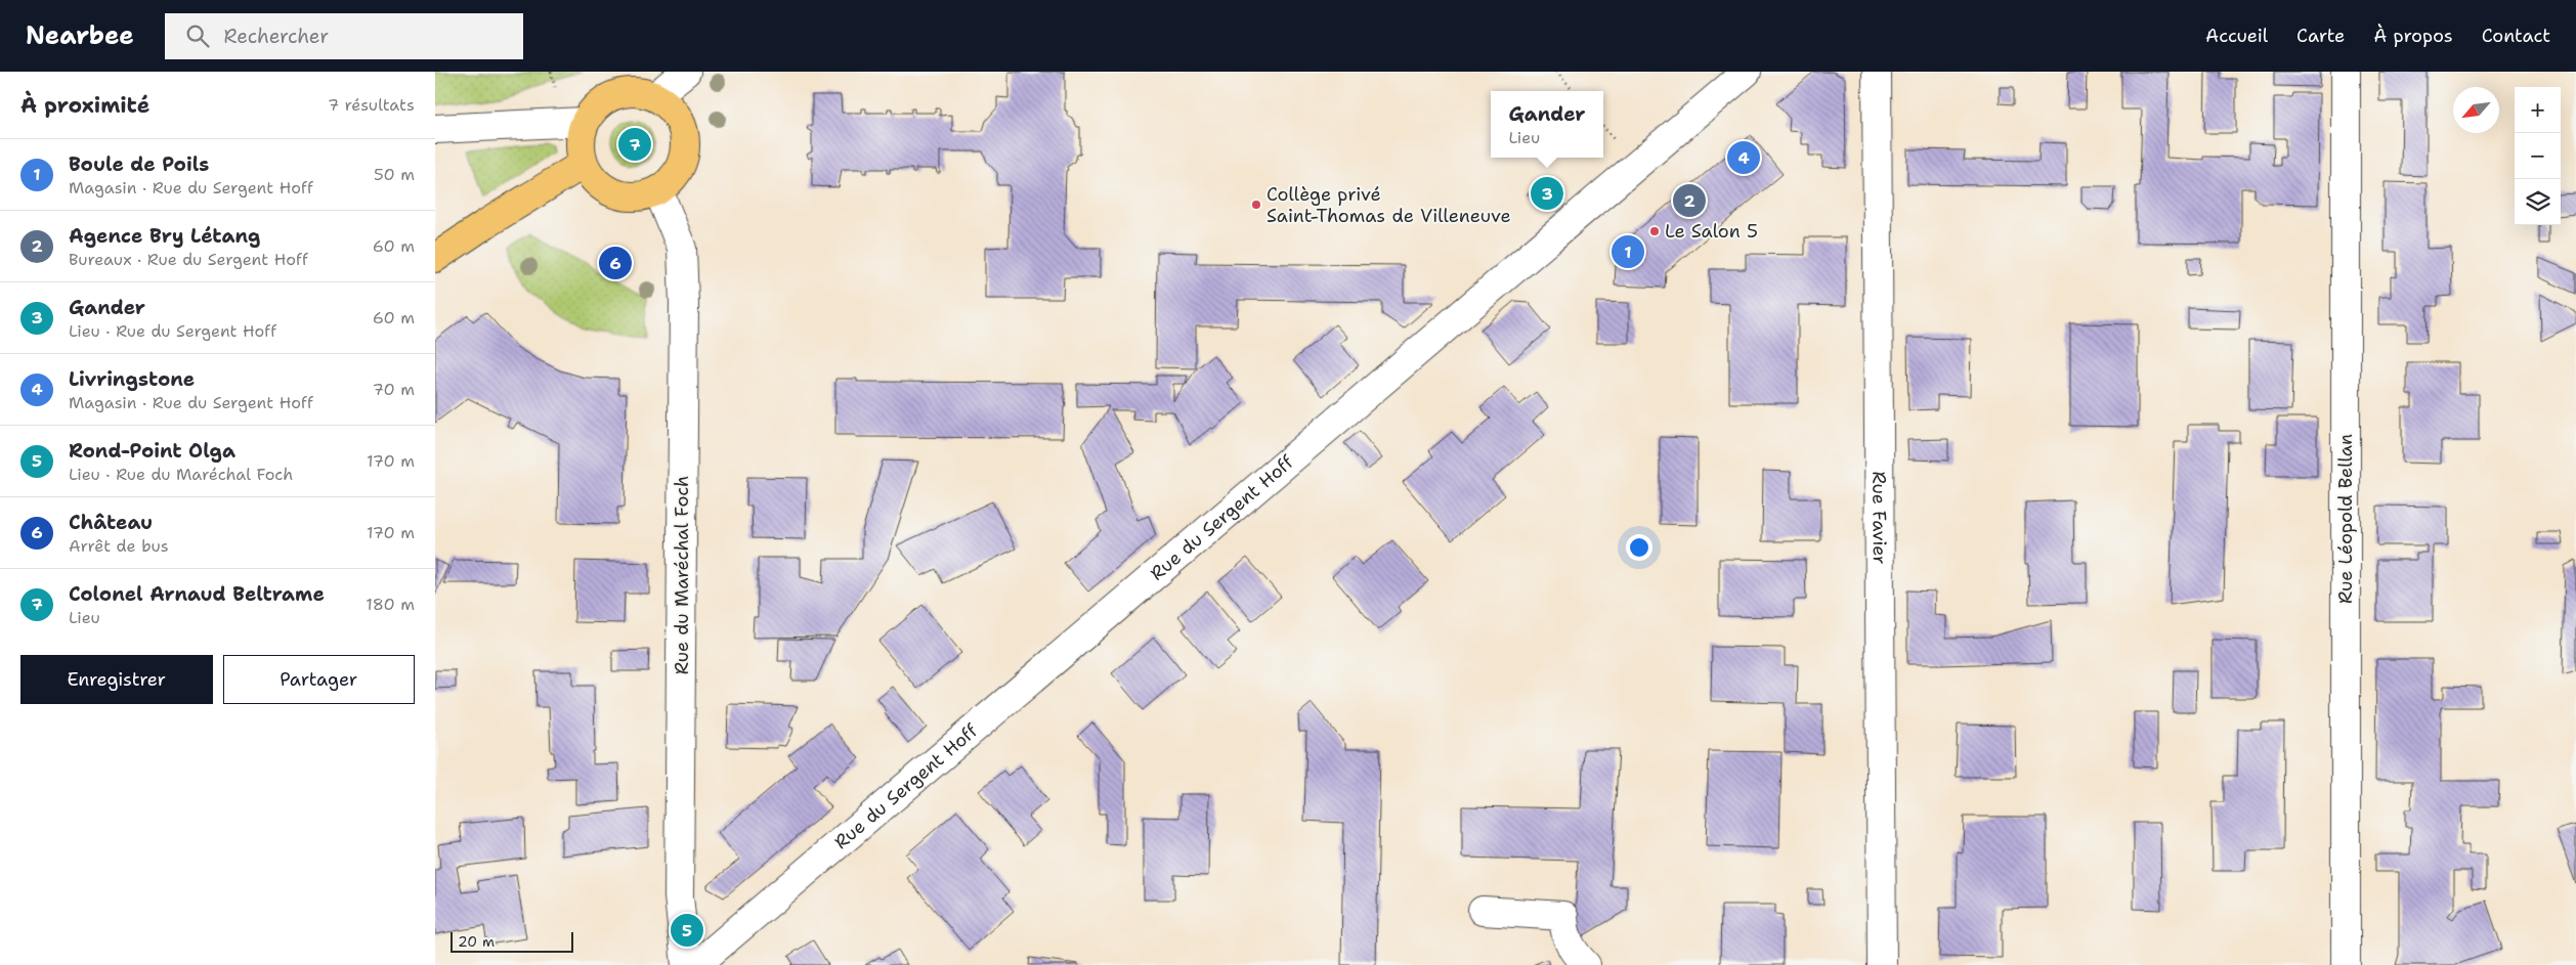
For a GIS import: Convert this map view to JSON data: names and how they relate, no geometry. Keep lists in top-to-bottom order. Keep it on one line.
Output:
{"streets":{"street":["Rue du Sergent Hoff","Rue Favier","Rue Léopold Bellan","Rue du Maréchal Foch"]},"places":["Collège privé Saint-Thomas de Villeneuve","Le Salon 5"],"scale_bar":"20 m","north":"bottom left","page":{"header":"Nearbee","search":"Rechercher","nav":["Accueil","Carte","À propos","Contact"],"heading":["À proximité","7 résultats"],"map_buttons":["+","−"],"popup":["Gander","Lieu"],"pins":["7","4","3","2","1","6","5"],"list":[{"mark":"1","name":"Boule de Poils","note":"Magasin · Rue du Sergent Hoff","value":"50 m"},{"mark":"2","name":"Agence Bry Létang","note":"Bureaux · Rue du Sergent Hoff","value":"60 m"},{"mark":"3","name":"Gander","note":"Lieu · Rue du Sergent Hoff","value":"60 m"},{"mark":"4","name":"Livringstone","note":"Magasin · Rue du Sergent Hoff","value":"70 m"},{"mark":"5","name":"Rond-Point Olga","note":"Lieu · Rue du Maréchal Foch","value":"170 m"},{"mark":"6","name":"Château","note":"Arrêt de bus","value":"170 m"},{"mark":"7","name":"Colonel Arnaud Beltrame","note":"Lieu","value":"180 m"}],"buttons":["Enregistrer","Partager"],"scale":"20 m"}}
